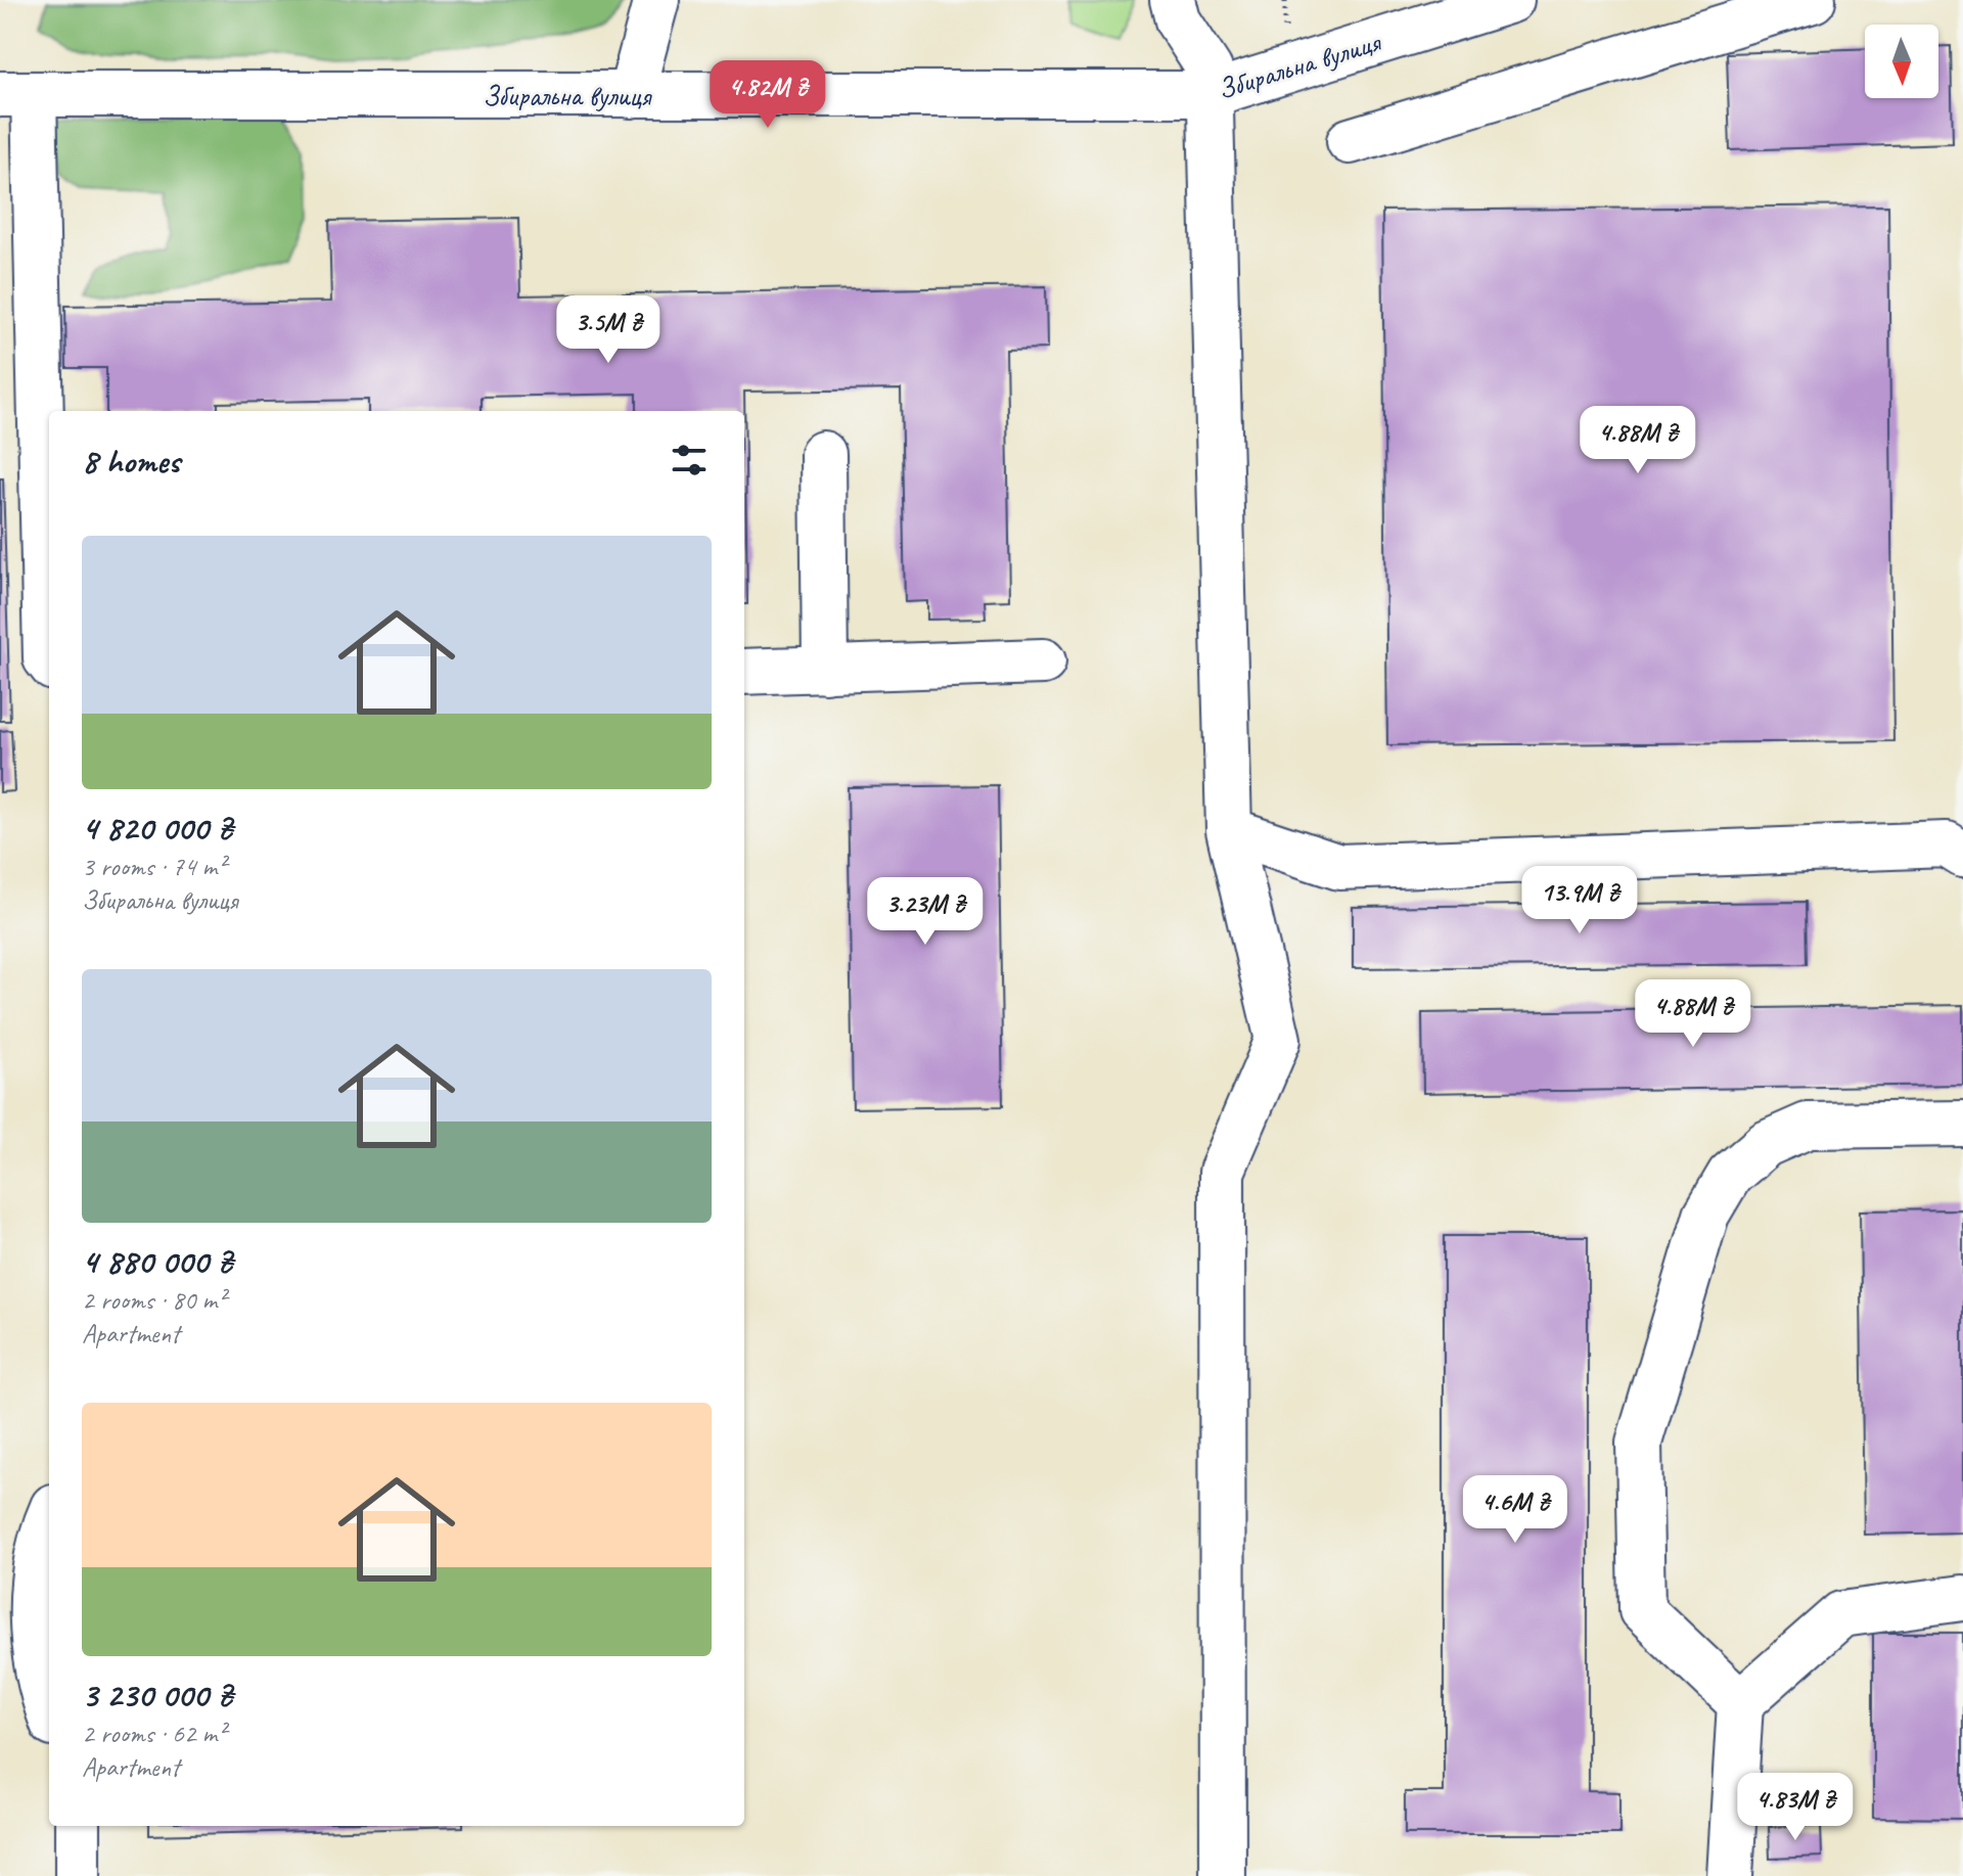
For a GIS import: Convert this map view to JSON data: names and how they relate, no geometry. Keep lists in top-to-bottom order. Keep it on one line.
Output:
{"streets":{"street":["Збиральна вулиця"]},"north":"bottom","page":{"price":["4.82M ₴","3.5M ₴","4.88M ₴","13.9M ₴","3.23M ₴","4.88M ₴","4.6M ₴","4.83M ₴"],"heading":"8 homes","list":[{"name":"4 820 000 ₴","note":"3 rooms · 74 m² · Збиральна вулиця"},{"name":"4 880 000 ₴","note":"2 rooms · 80 m² · Apartment"},{"name":"3 230 000 ₴","note":"2 rooms · 62 m² · Apartment"}]}}
